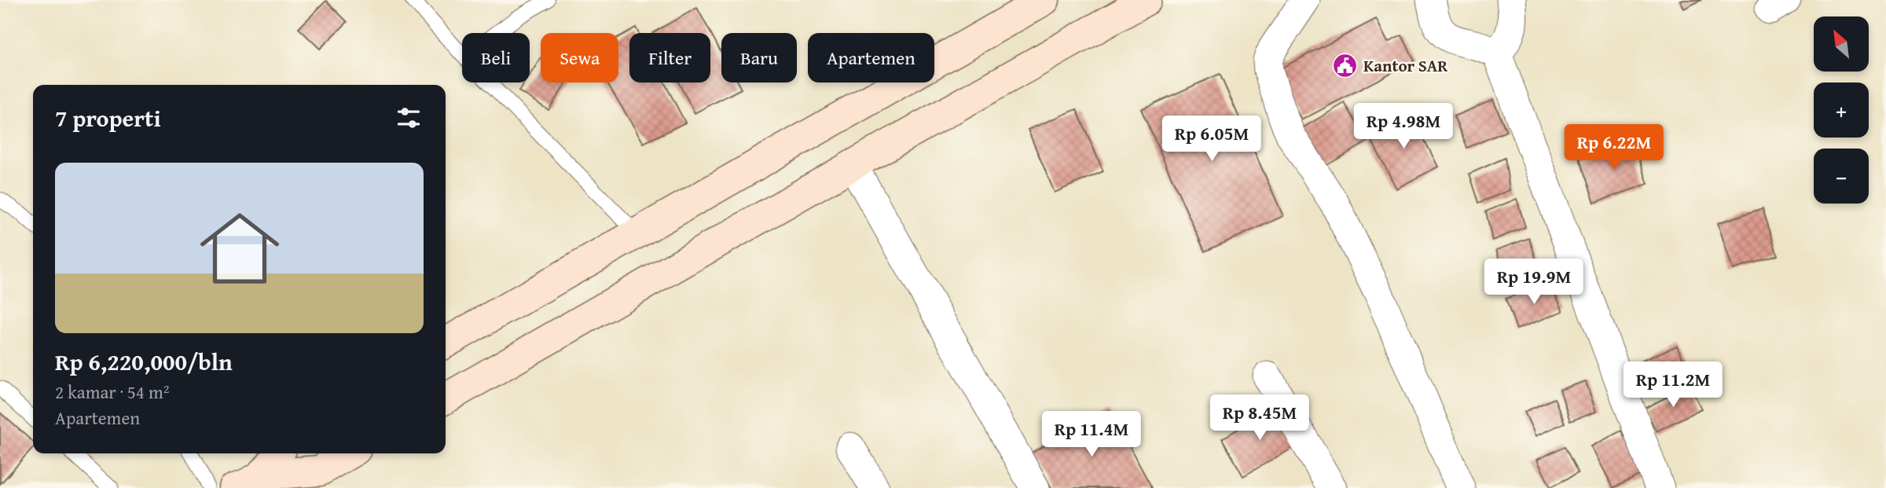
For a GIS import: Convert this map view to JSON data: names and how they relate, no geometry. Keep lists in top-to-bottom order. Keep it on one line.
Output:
{"places":{"public building":["Kantor SAR"]},"north":"top left","page":{"map_buttons":["+","−"],"chip":["Beli","Sewa","Filter","Baru","Apartemen"],"heading":"7 properti","price":["Rp 4.98M","Rp 6.05M","Rp 6.22M","Rp 19.9M","Rp 11.2M","Rp 8.45M","Rp 11.4M"],"list":[{"name":"Rp 6,220,000/bln","note":"2 kamar · 54 m² · Apartemen"}]}}
